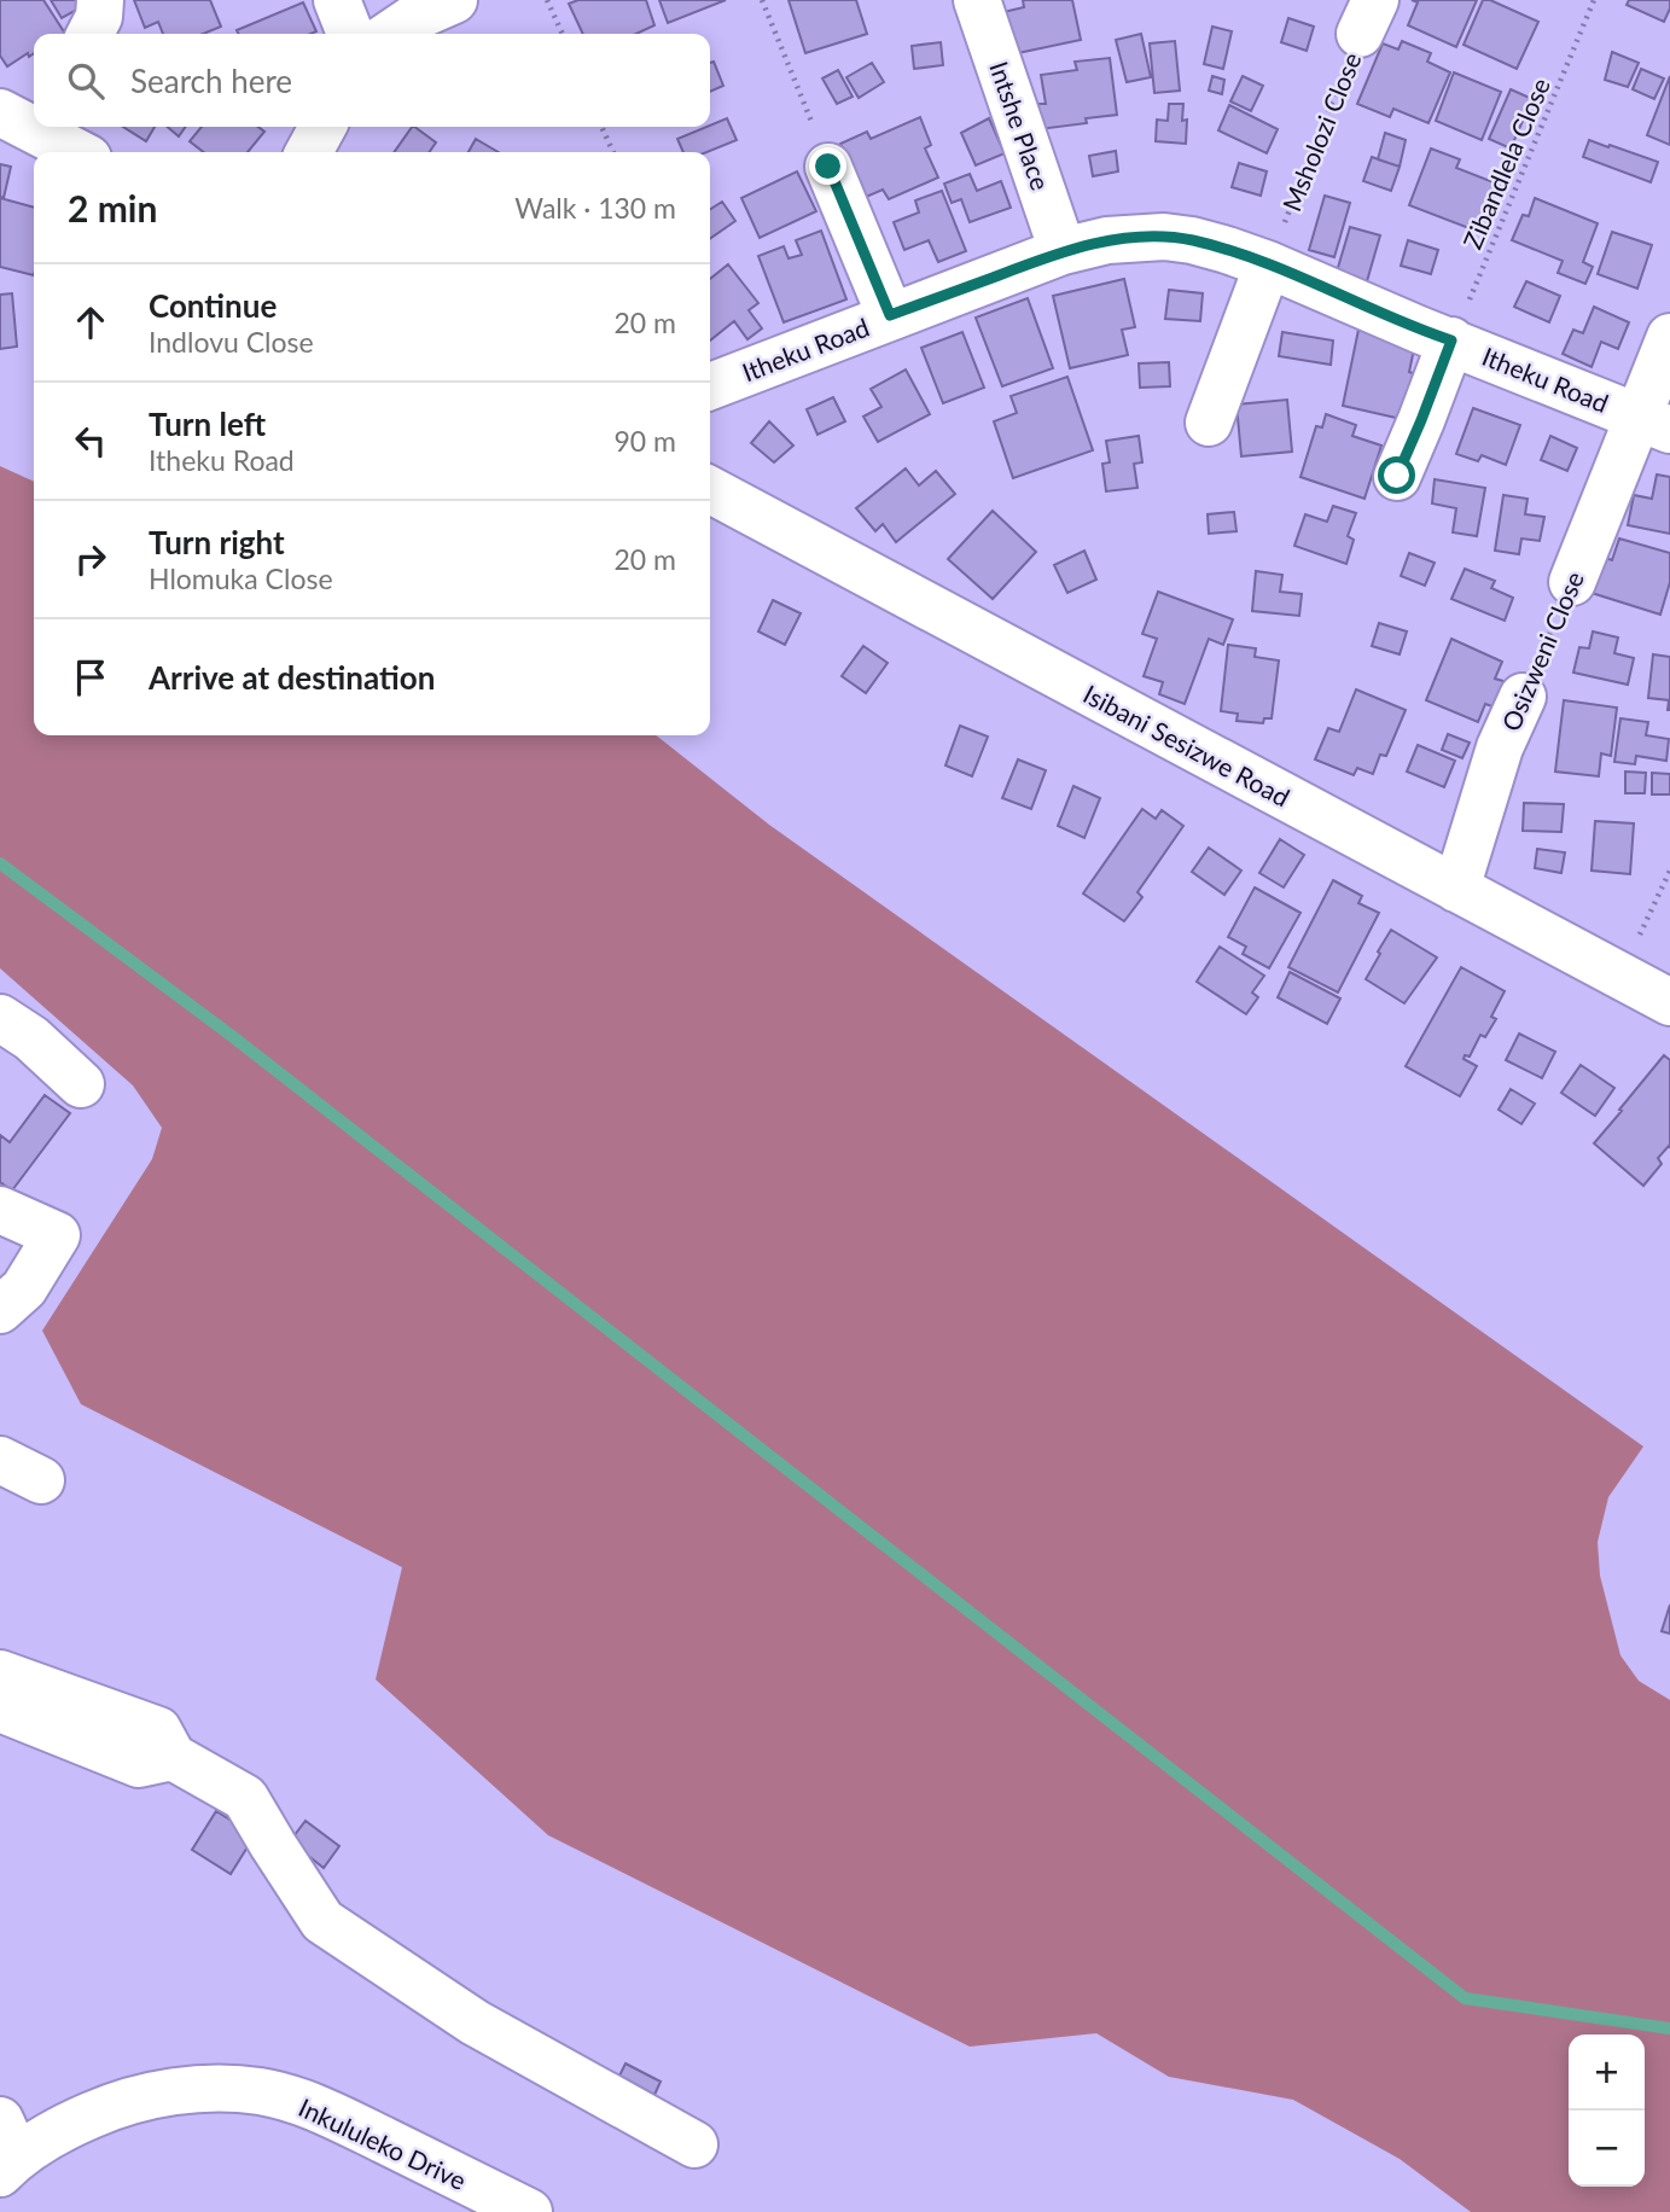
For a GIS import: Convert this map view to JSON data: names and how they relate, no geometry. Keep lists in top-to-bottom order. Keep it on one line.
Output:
{"streets":{"street":["Intshe Place","Itheku Road","Osizweni Close","Isibani Sesizwe Road","Inkululeko Drive"],"path":["Msholozi Close","Zibandlela Close"]},"crossings":[["Intshe Place","Itheku Road"],["Msholozi Close","Itheku Road"],["Zibandlela Close","Itheku Road"],["Itheku Road","Osizweni Close"],["Osizweni Close","Isibani Sesizwe Road"]],"page":{"search":"Search here","heading":["2 min","Walk · 130 m"],"list":[["Continue","Indlovu Close","20 m"],["Turn left","Itheku Road","90 m"],["Turn right","Hlomuka Close","20 m"],"Arrive at destination"],"map_buttons":["+","−"]}}
